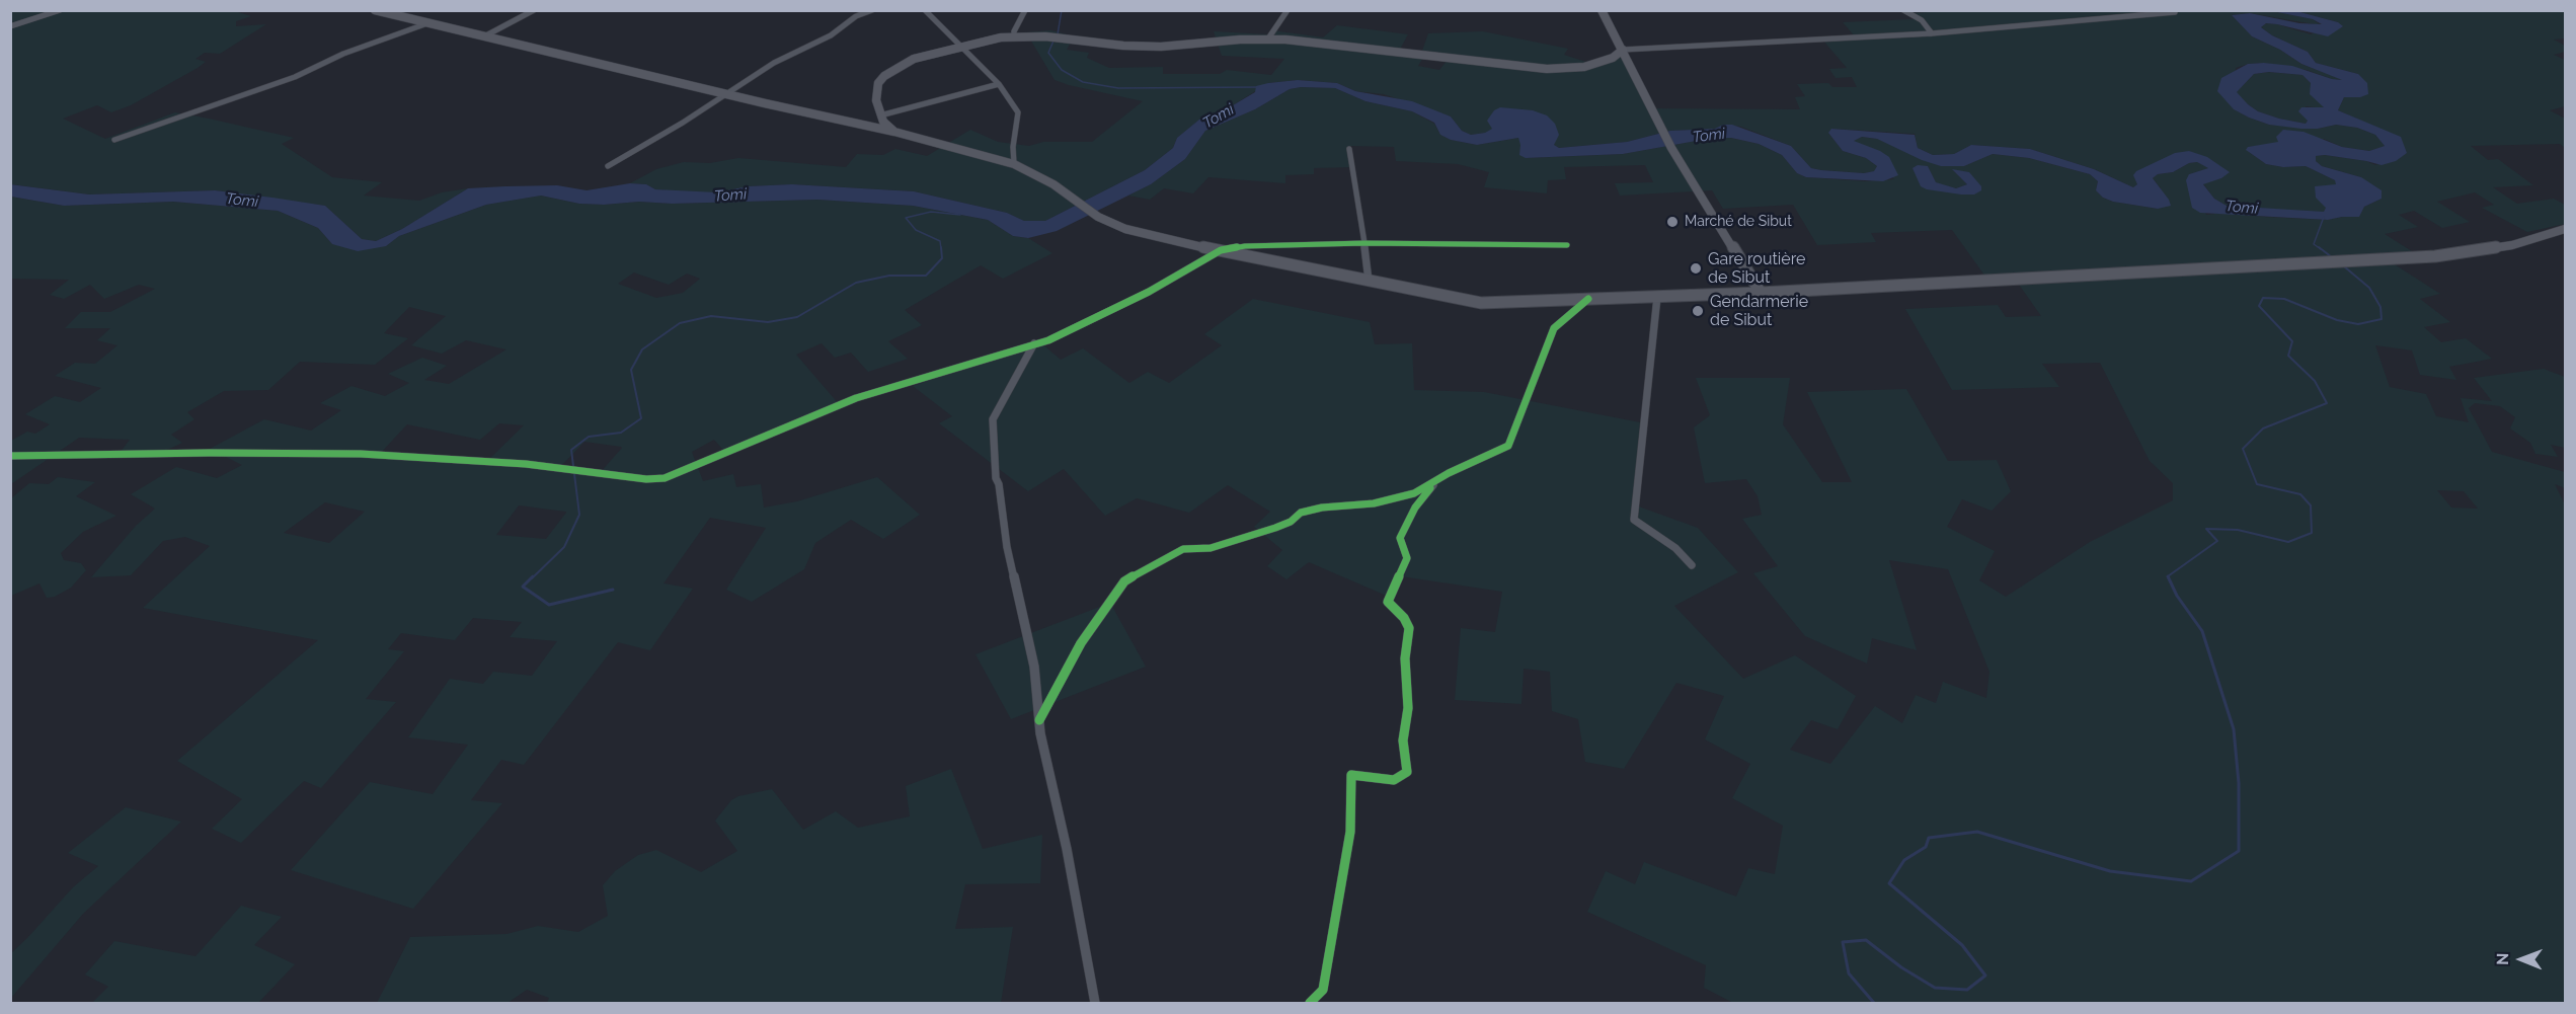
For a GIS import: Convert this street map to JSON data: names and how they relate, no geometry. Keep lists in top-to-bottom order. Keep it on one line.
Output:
{"water":["Tomi"],"places":["Marché de Sibut","Gare routière de Sibut","Gendarmerie de Sibut"],"north":"left"}
